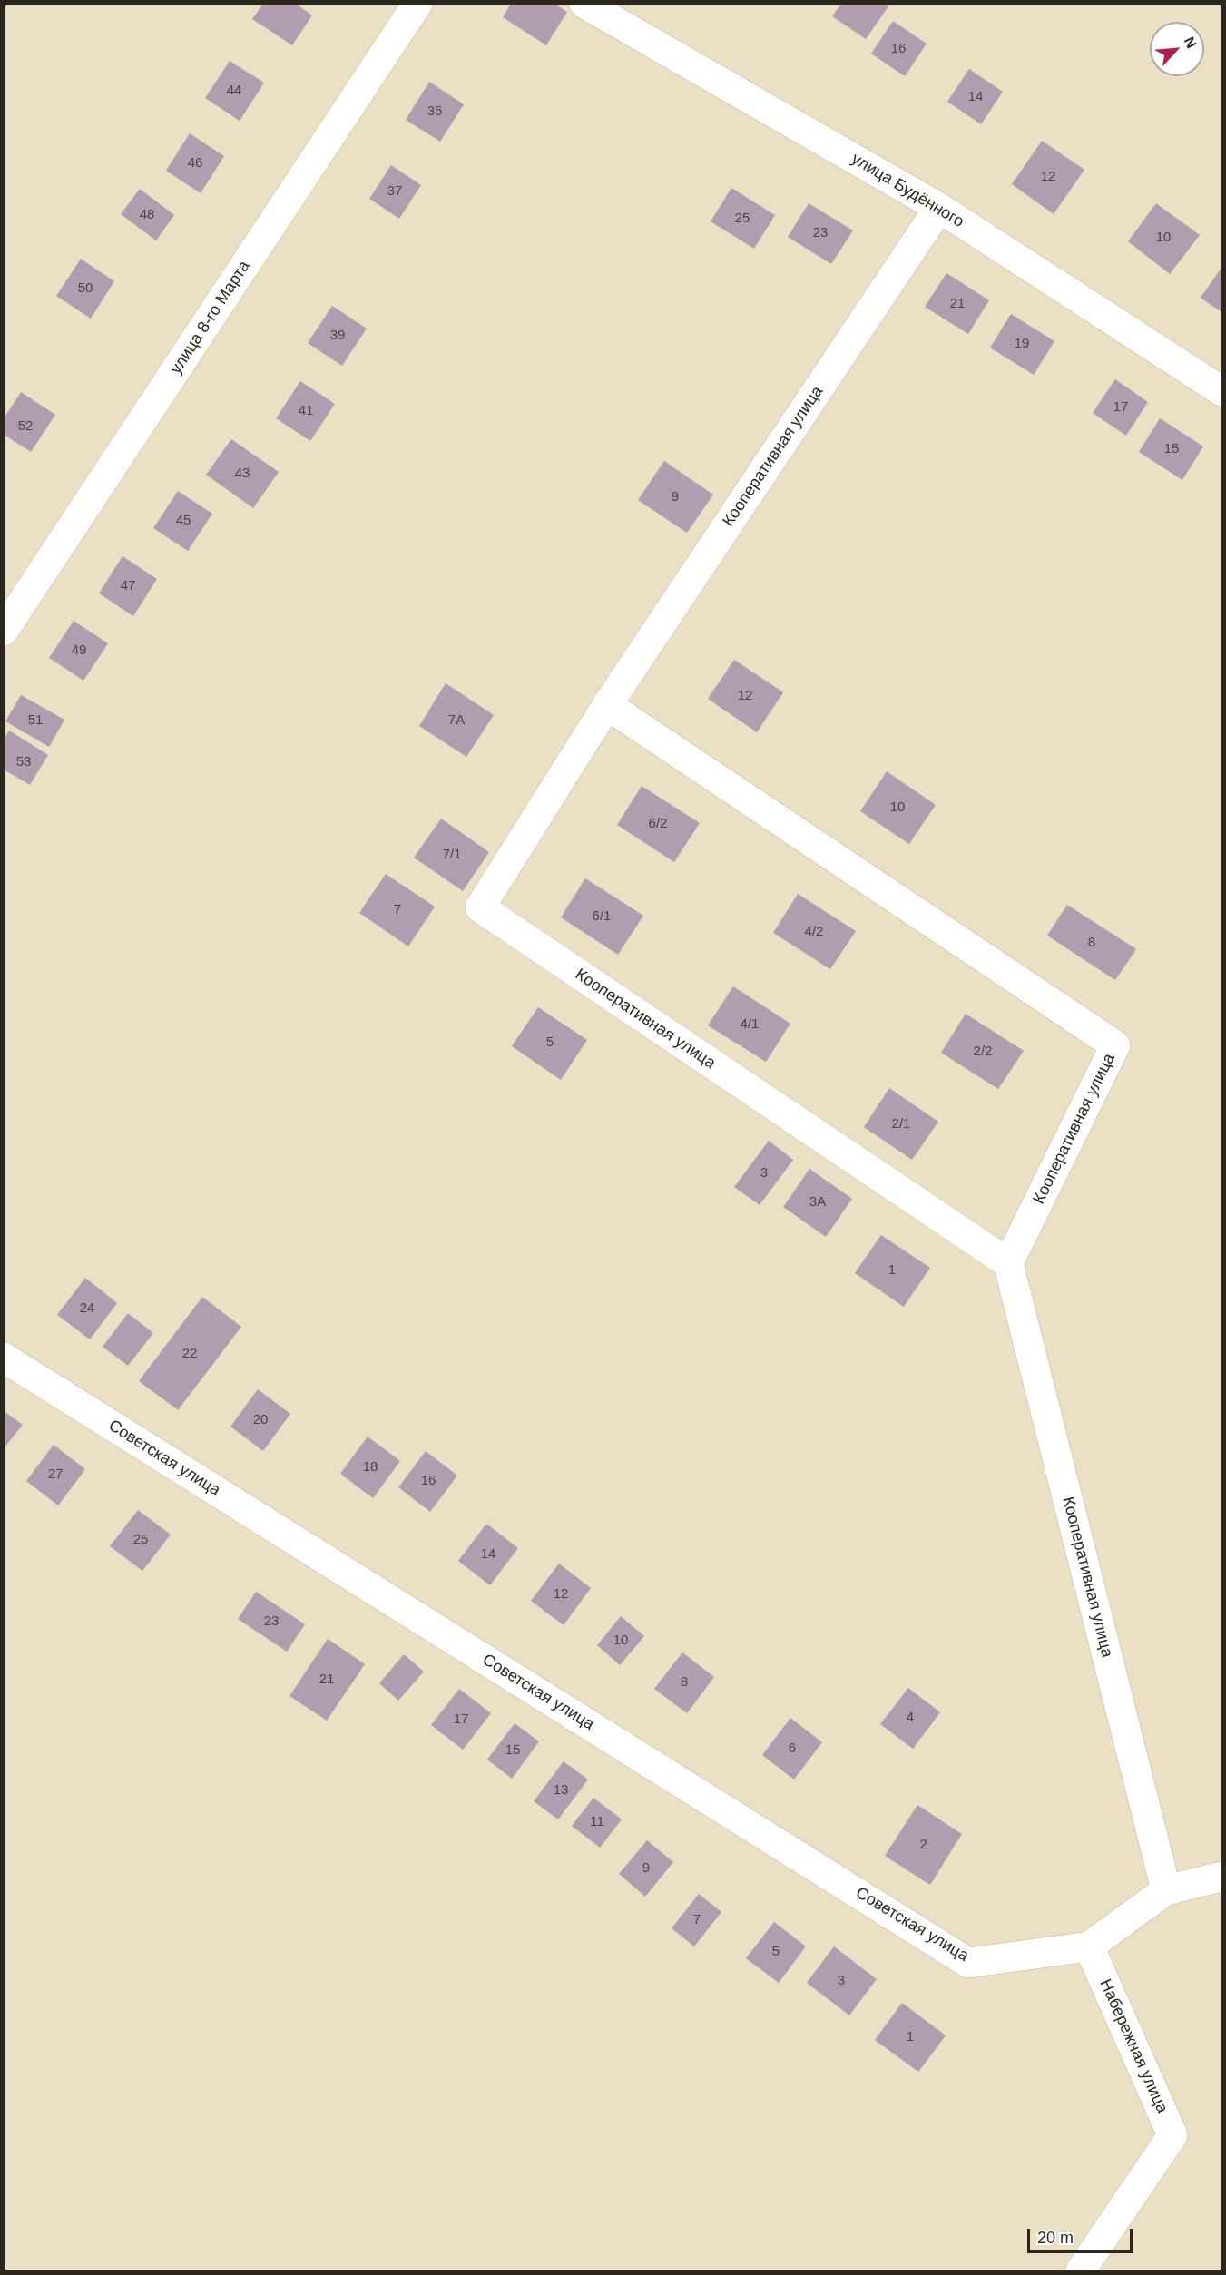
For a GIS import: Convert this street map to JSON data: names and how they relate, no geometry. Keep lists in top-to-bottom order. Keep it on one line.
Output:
{"streets":{"street":["улица Будённого","улица 8-го Марта","Кооперативная улица","Советская улица","Набережная улица"]},"crossings":[["улица Будённого","Кооперативная улица"],["Советская улица","Набережная улица"]],"house_numbers":["16","44","14","35","46","12","37","48","25","23","10","50","21","39","19","17","41","52","15","43","9","45","47","49","12","51","7А","53","10","6/2","7/1","7","6/1","4/2","8","4/1","5","2/2","2/1","3","3А","1","24","22","20","18","27","16","25","14","12","23","10","21","8","4","17","6","15","13","11","2","9","7","5","3","1"],"scale_bar":"20 m","north":"top right"}
